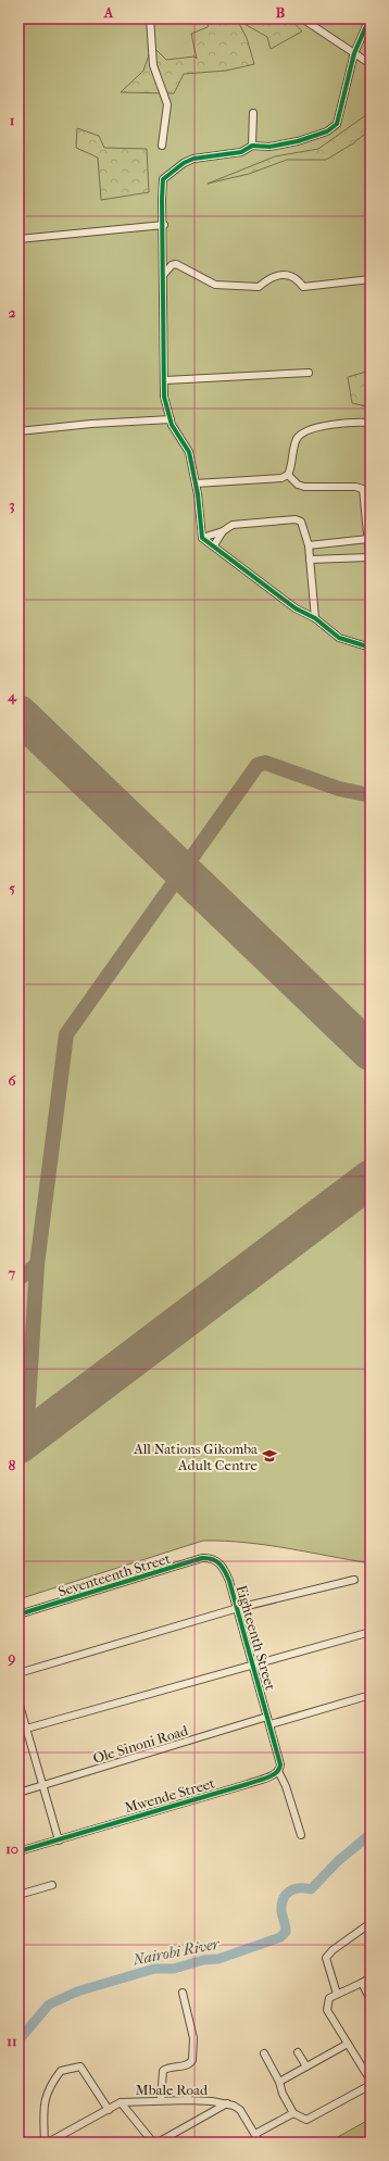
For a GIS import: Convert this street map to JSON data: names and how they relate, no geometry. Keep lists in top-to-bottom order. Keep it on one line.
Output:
{"streets":{"street":["Seventeenth Street","Eighteenth Street","Ole Sinoni Road","Mwende Street","Mbale Road"]},"crossings":[["Seventeenth Street","Eighteenth Street"],["Eighteenth Street","Ole Sinoni Road"]],"water":["Nairobi River"],"places":{"school or university":["All Nations Gikomba Adult Centre"]},"grid":{"columns":["A","B"],"rows":["1","2","3","4","5","6","7","8","9","10","11"]}}
